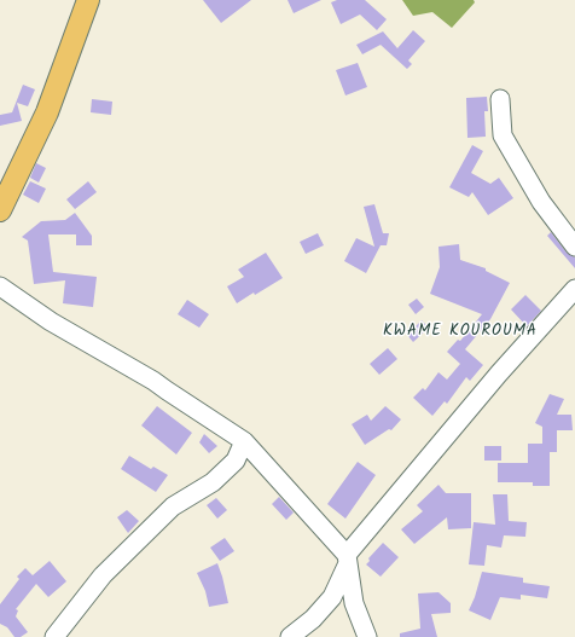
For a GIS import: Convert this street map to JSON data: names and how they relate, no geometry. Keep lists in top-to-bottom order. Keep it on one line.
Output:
{"districts":["KWAME KOUROUMA"]}
